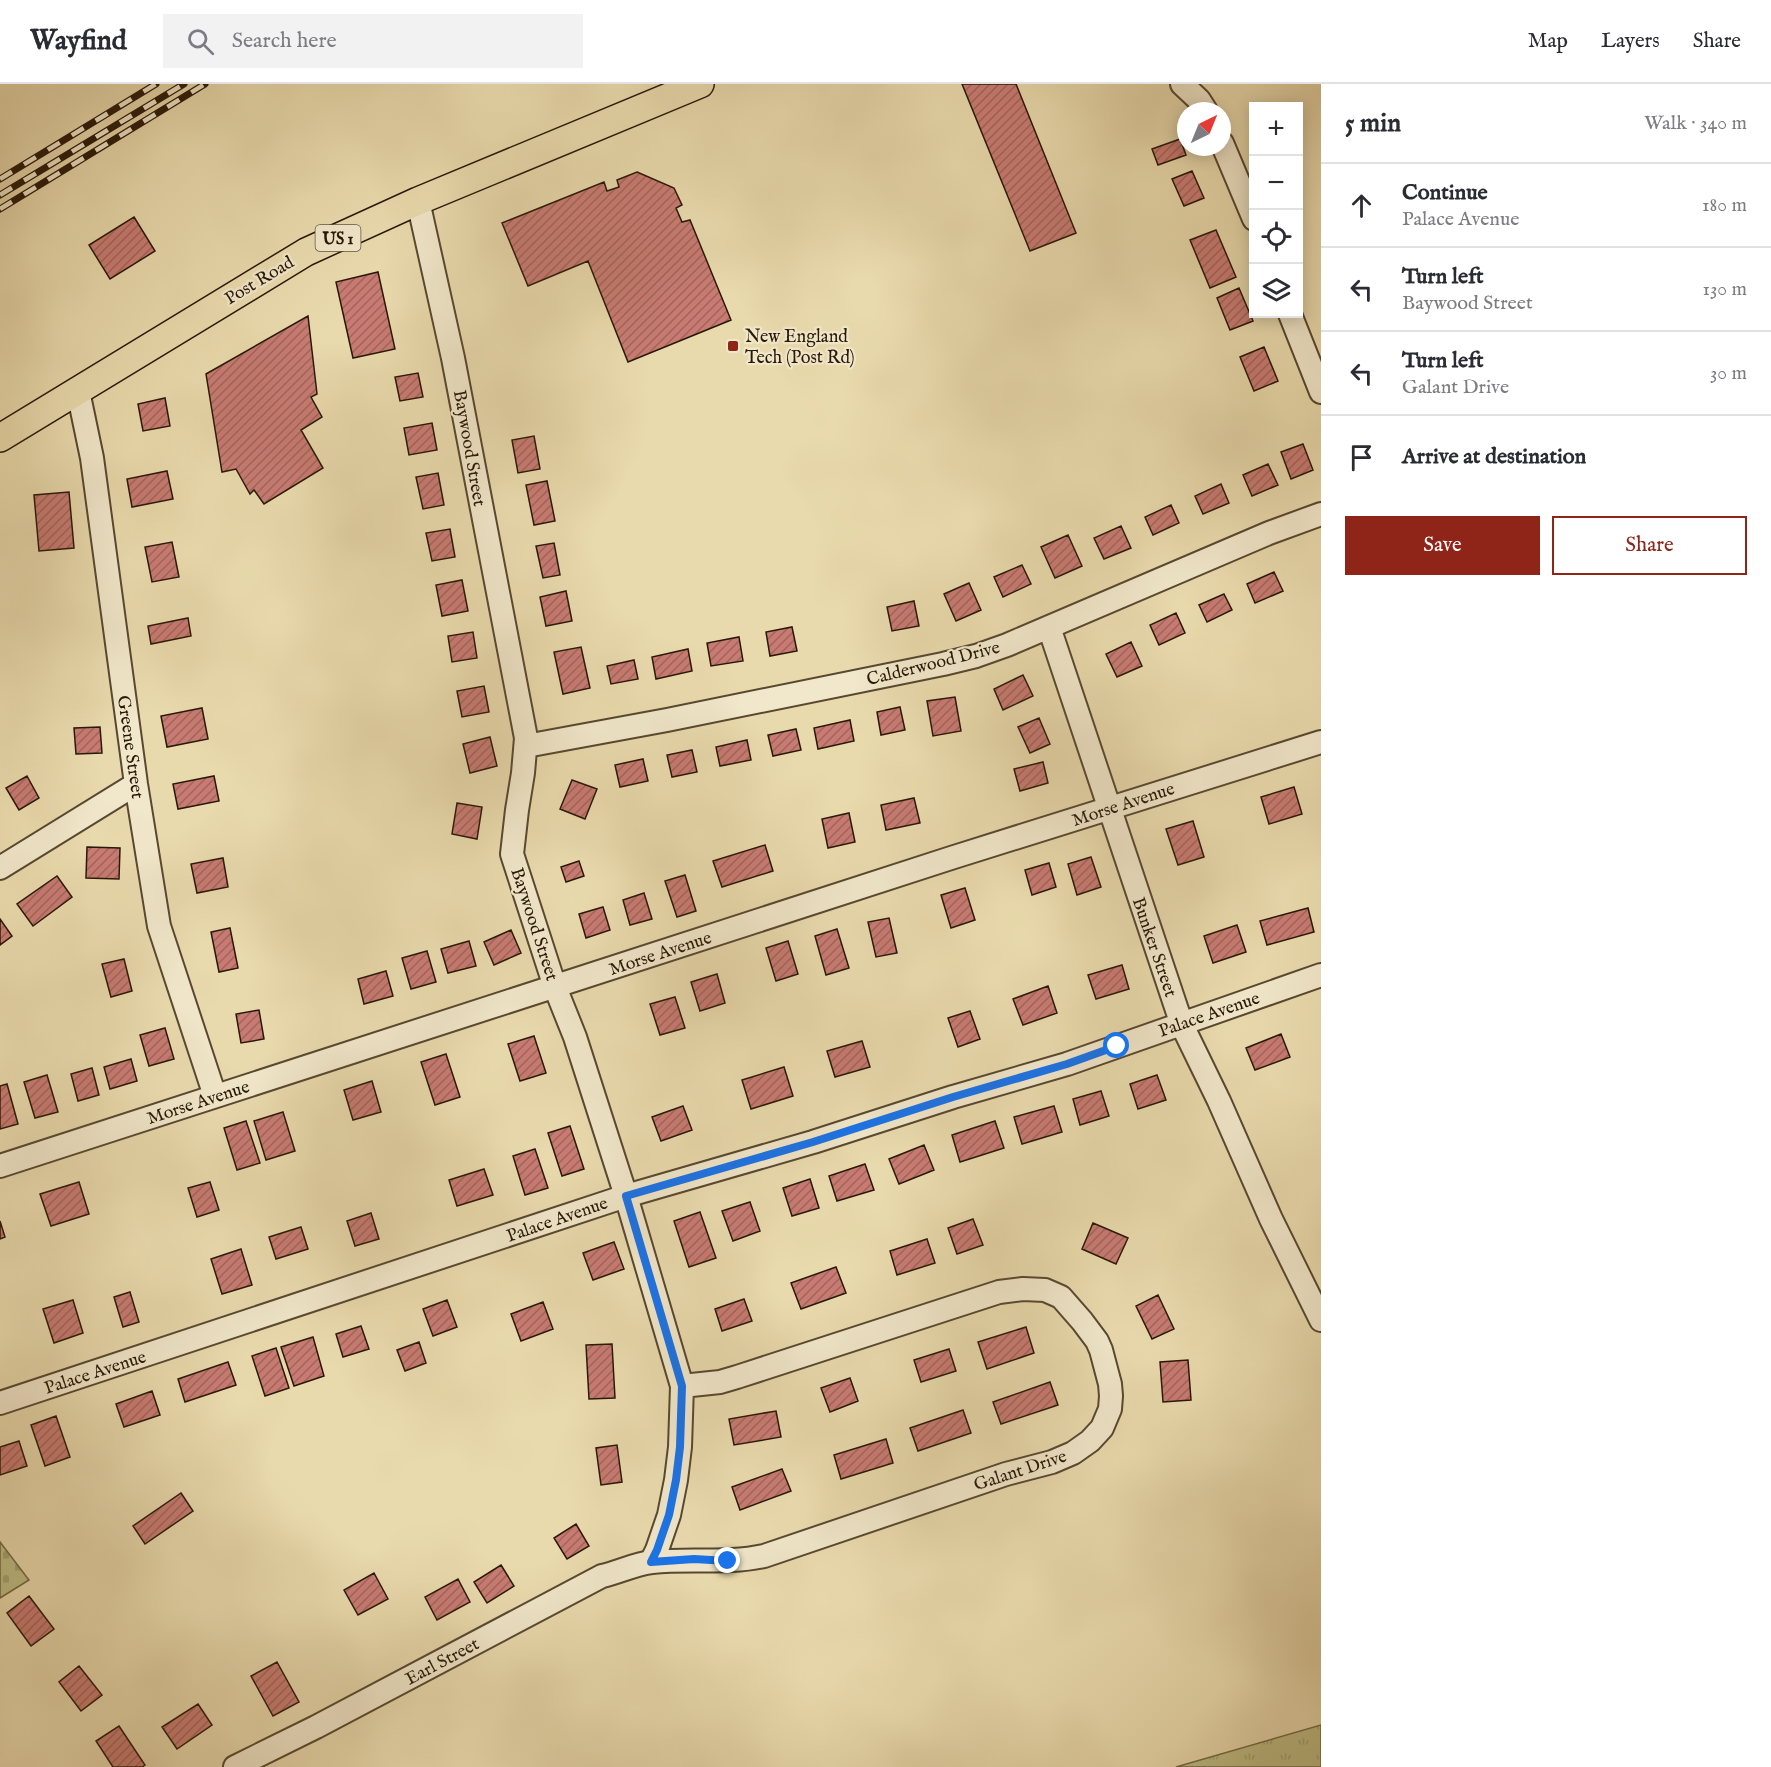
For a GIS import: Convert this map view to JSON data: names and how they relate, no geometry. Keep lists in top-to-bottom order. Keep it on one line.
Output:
{"streets":{"main road":["US 1","Post Road"],"street":["Baywood Street","Calderwood Drive","Greene Street","Morse Avenue","Bunker Street","Palace Avenue","Galant Drive","Earl Street"]},"crossings":[["Post Road","Baywood Street"],["Post Road","Greene Street"],["Baywood Street","Calderwood Drive"],["Baywood Street","Morse Avenue"],["Baywood Street","Palace Avenue"],["Baywood Street","Galant Drive"],["Baywood Street","Earl Street"],["Calderwood Drive","Bunker Street"],["Greene Street","Morse Avenue"],["Morse Avenue","Bunker Street"],["Bunker Street","Palace Avenue"],["Galant Drive","Earl Street"]],"places":{"transit":["New England Tech (Post Rd)"]},"north":"top right","page":{"header":"Wayfind","search":"Search here","nav":["Map","Layers","Share"],"heading":["5 min","Walk · 340 m"],"map_buttons":["+","−"],"list":[["Continue","Palace Avenue","180 m"],["Turn left","Baywood Street","130 m"],["Turn left","Galant Drive","30 m"],"Arrive at destination"],"buttons":["Save","Share"]}}
